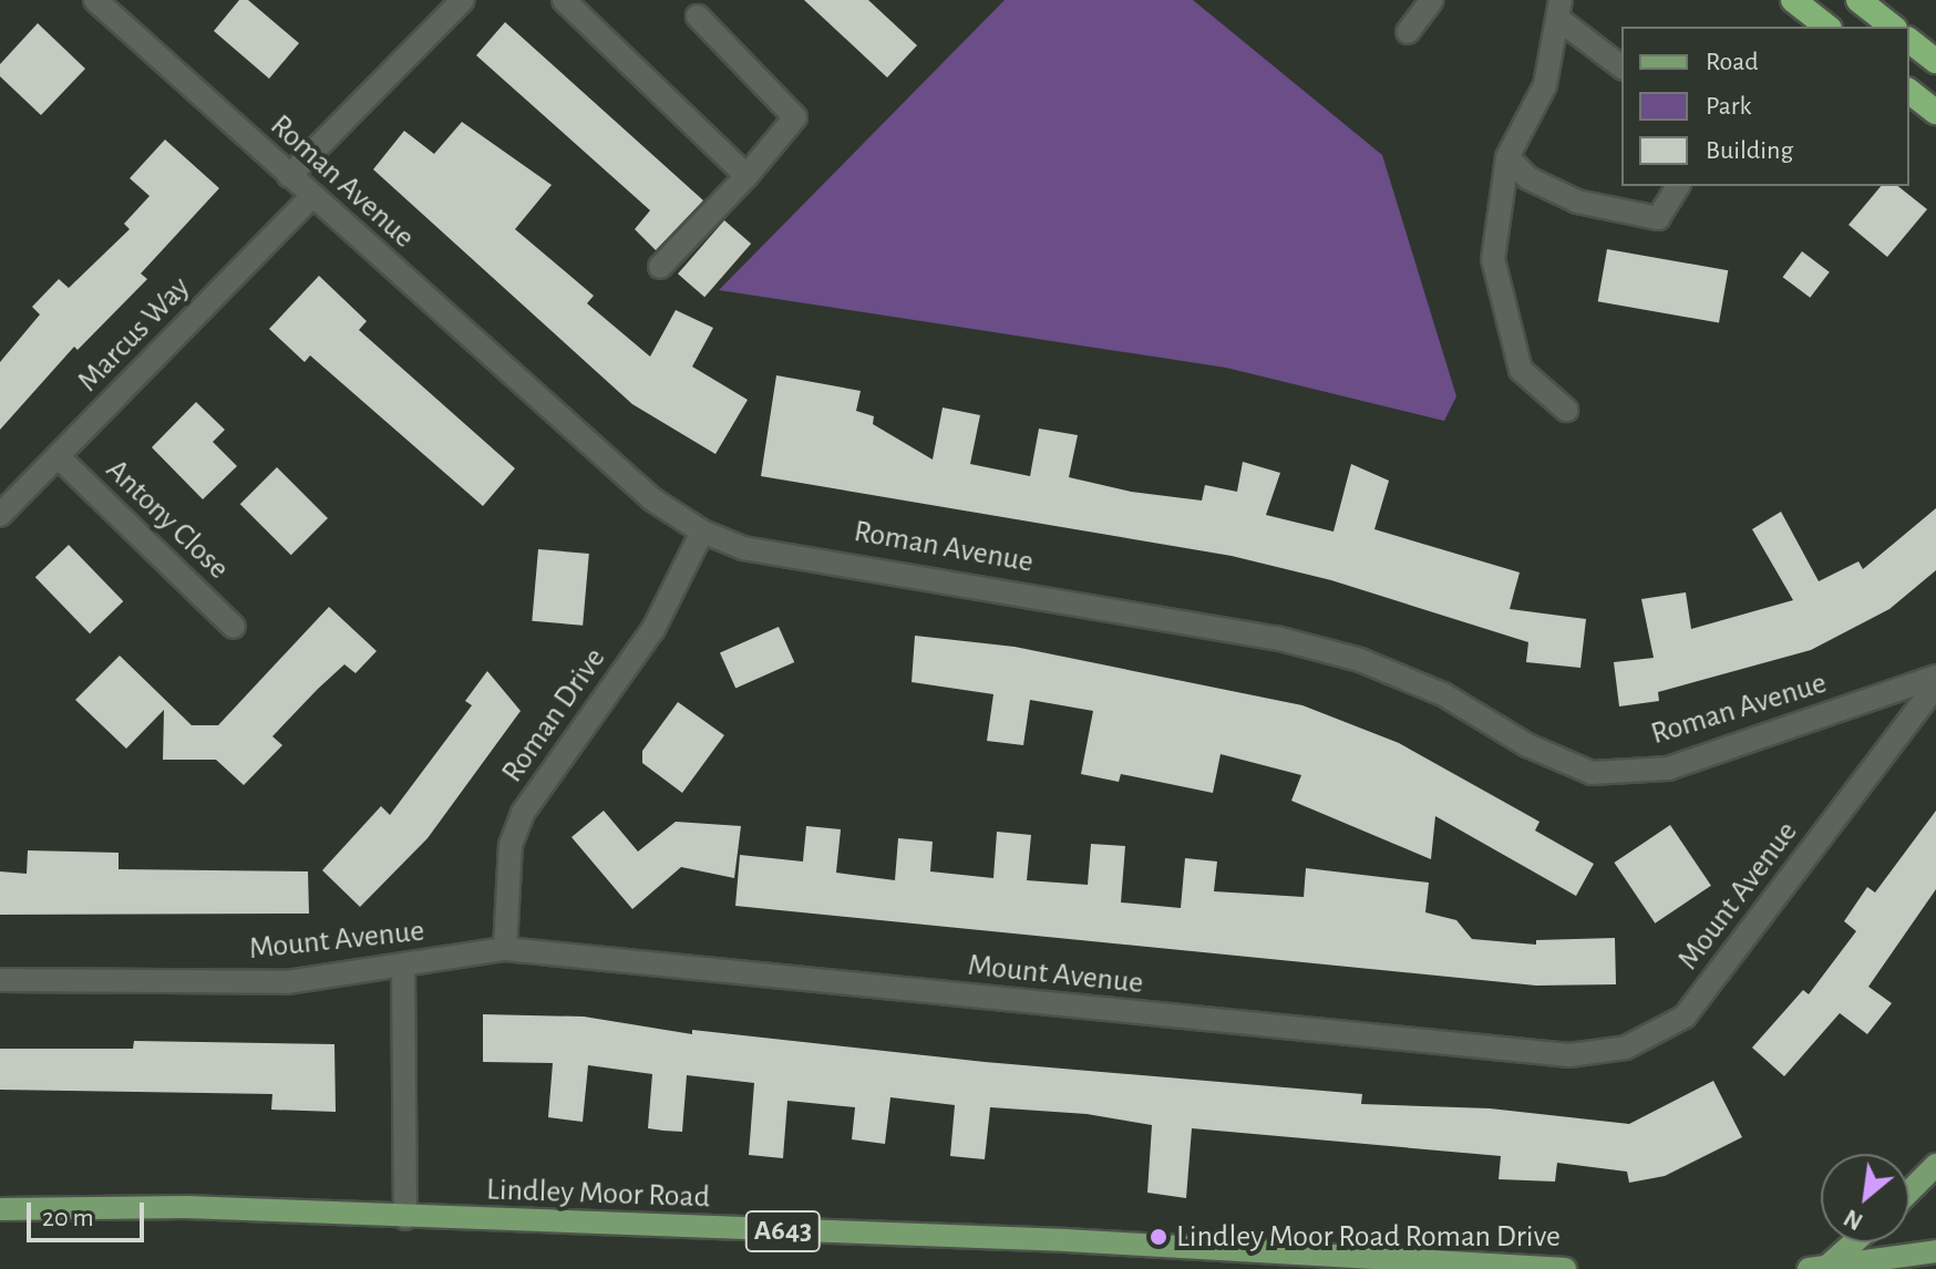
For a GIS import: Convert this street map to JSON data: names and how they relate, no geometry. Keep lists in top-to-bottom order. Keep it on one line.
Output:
{"streets":{"main road":["Lindley Moor Road","A643"],"street":["Roman Avenue","Marcus Way","Antony Close","Roman Drive","Mount Avenue"]},"crossings":[["Roman Avenue","Marcus Way"],["Roman Avenue","Roman Drive"],["Marcus Way","Antony Close"],["Roman Drive","Mount Avenue"]],"places":["Lindley Moor Road Roman Drive"],"legend":["Road","Park","Building"],"scale_bar":"20 m","north":"bottom left"}
